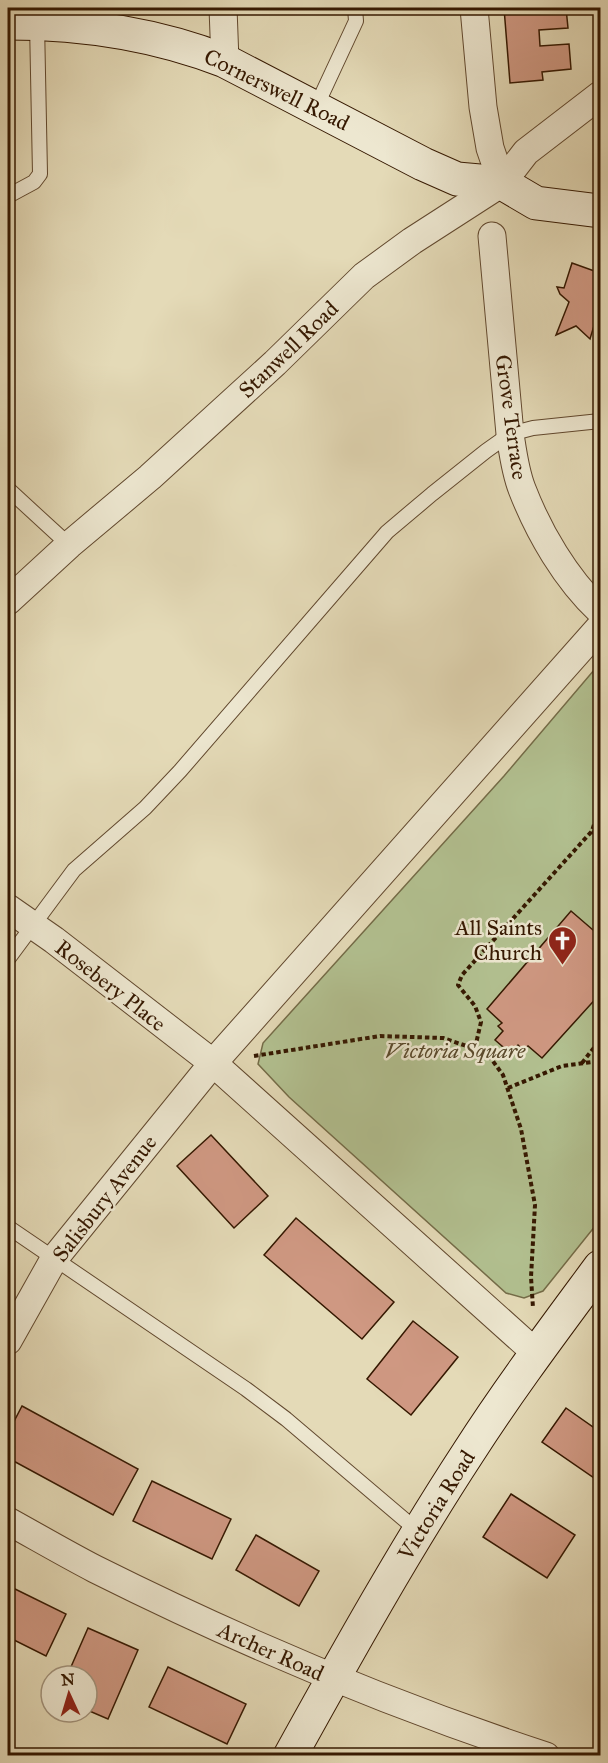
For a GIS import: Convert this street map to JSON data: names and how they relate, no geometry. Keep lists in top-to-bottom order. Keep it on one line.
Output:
{"streets":{"street":["Cornerswell Road","Stanwell Road","Grove Terrace","Rosebery Place","Salisbury Avenue","Victoria Road","Archer Road"]},"crossings":[["Cornerswell Road","Stanwell Road"],["Rosebery Place","Salisbury Avenue"],["Victoria Road","Archer Road"]],"parks":["Victoria Square"],"places":{"church":["All Saints Church"]},"north":"top"}
